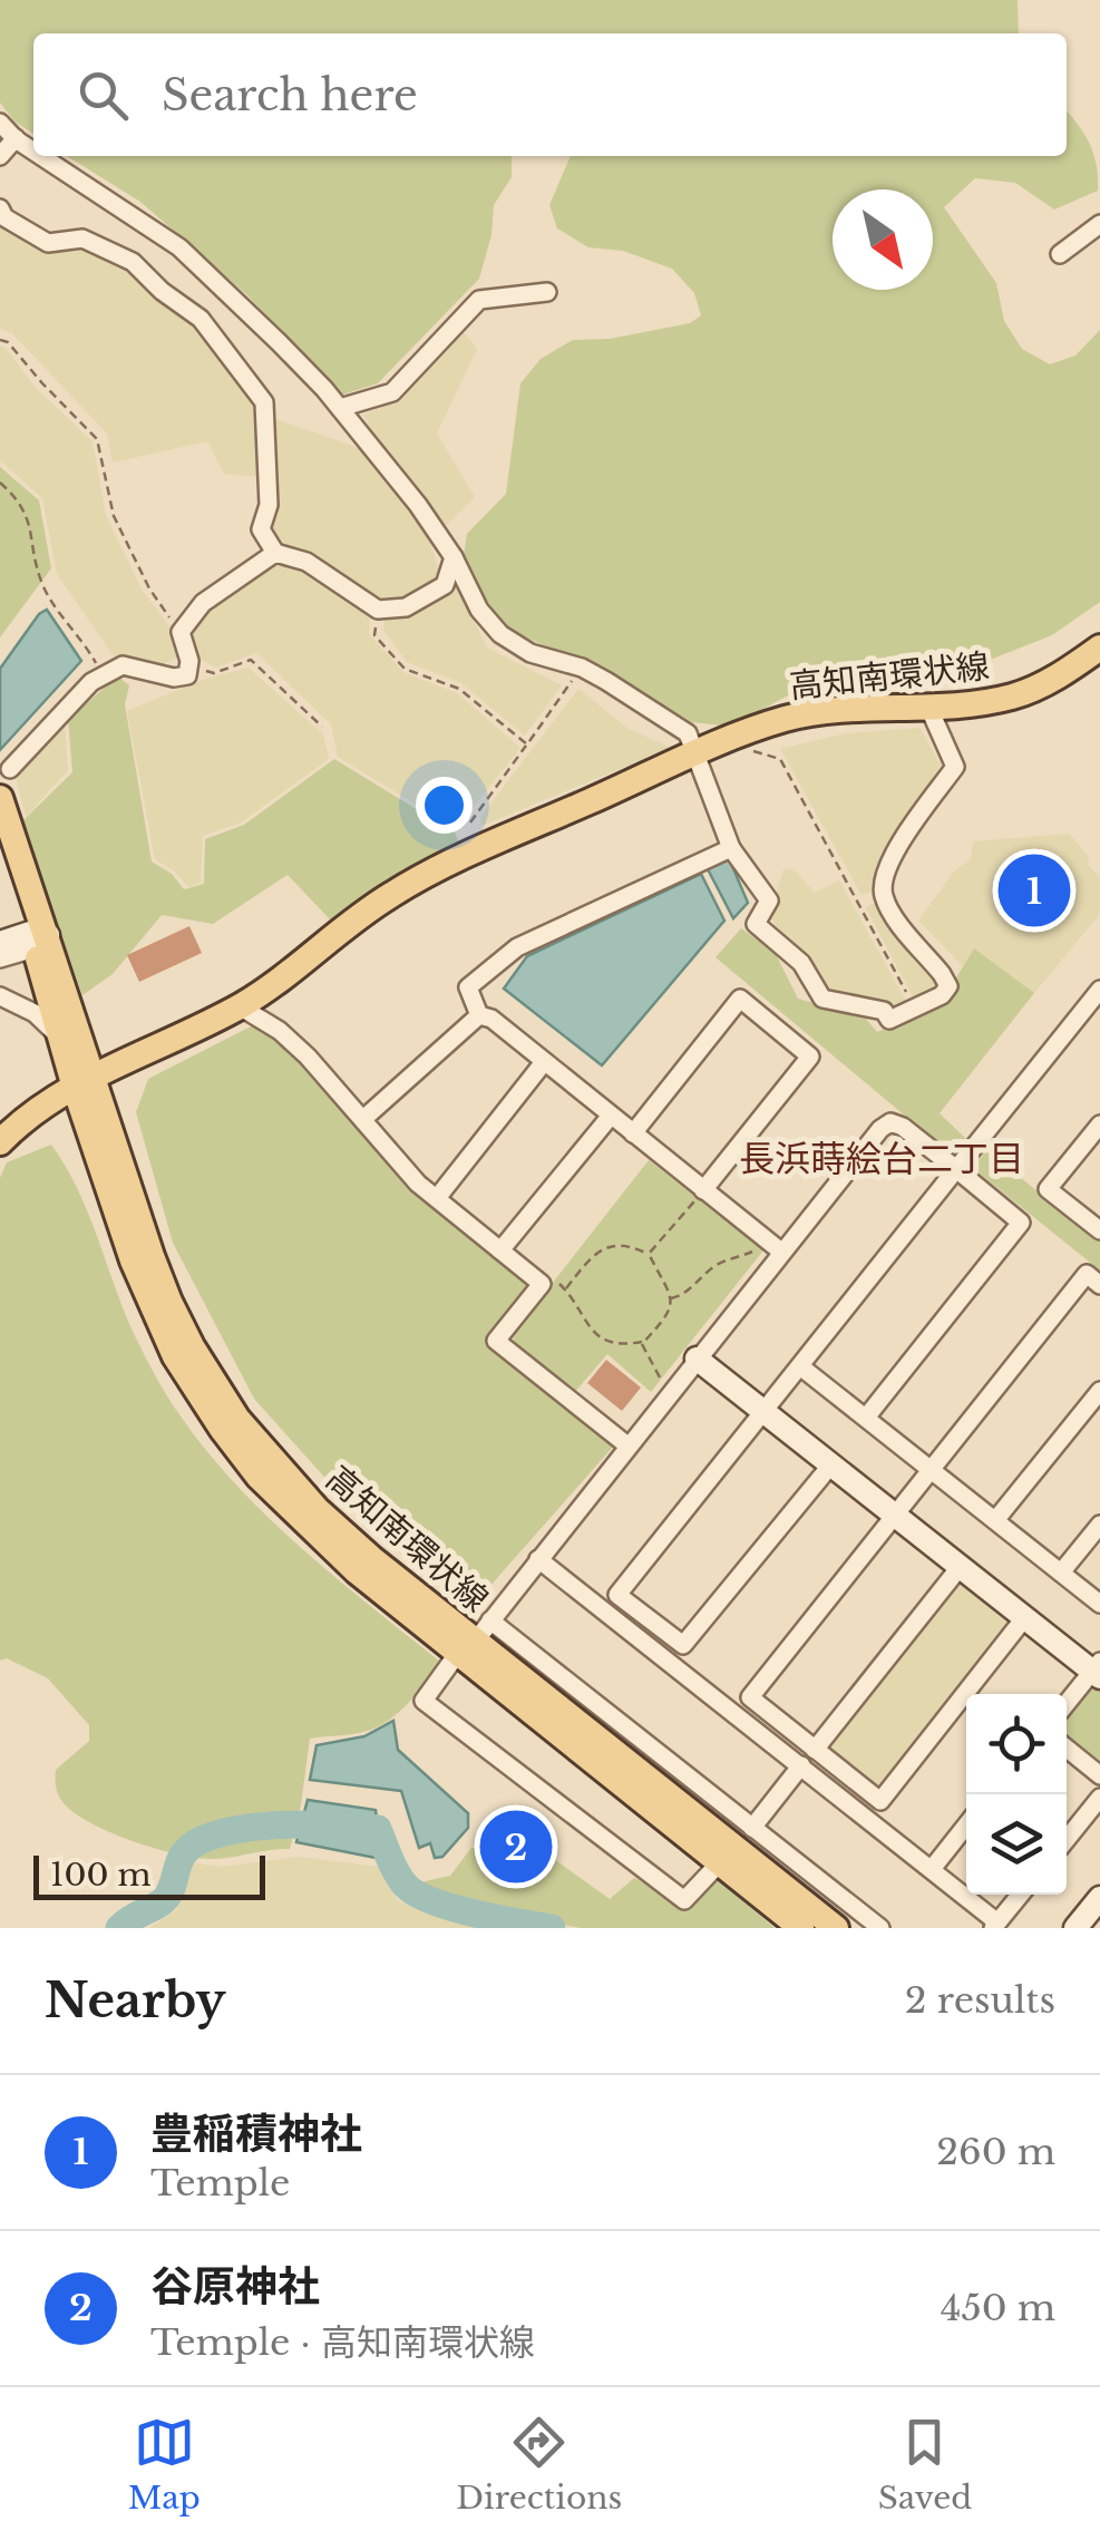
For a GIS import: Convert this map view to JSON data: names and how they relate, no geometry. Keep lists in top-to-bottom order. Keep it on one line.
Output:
{"streets":{"main road":["高知南環状線"]},"districts":["長浜蒔絵台二丁目"],"scale_bar":"100 m","north":"bottom right","page":{"search":"Search here","pins":["1","2"],"scale":"100 m","heading":["Nearby","2 results"],"list":[{"mark":"1","name":"豊稲積神社","note":"Temple","value":"260 m"},{"mark":"2","name":"谷原神社","note":"Temple · 高知南環状線","value":"450 m"}],"nav":["Map","Directions","Saved"]}}
